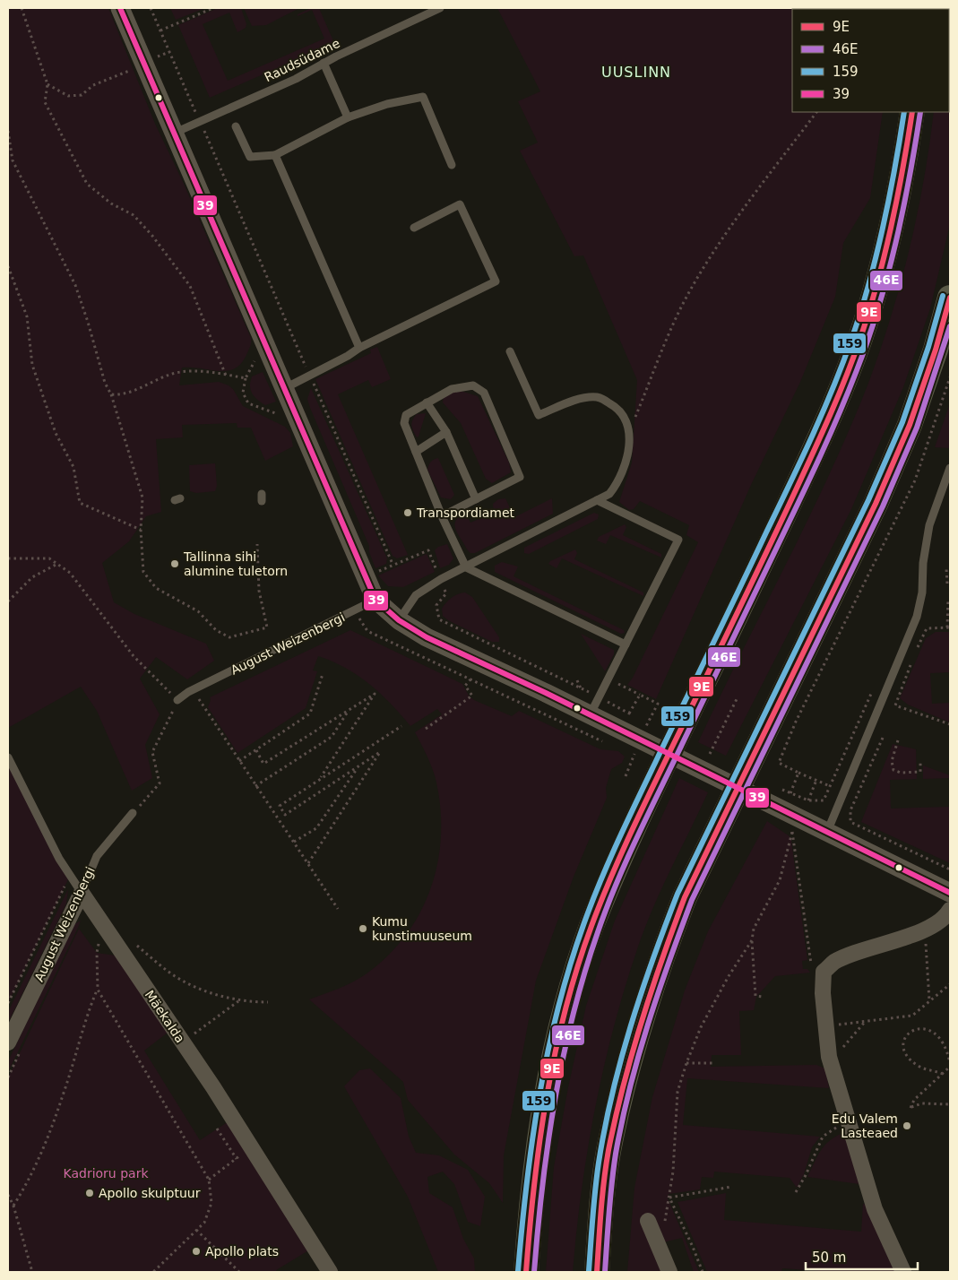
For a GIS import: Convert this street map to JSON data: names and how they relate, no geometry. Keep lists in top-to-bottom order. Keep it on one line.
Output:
{"streets":{"street":["August Weizenbergi","Mäekalda"],"lane":["Raudsüdame"]},"crossings":[["August Weizenbergi","Mäekalda"]],"districts":["UUSLINN"],"parks":["Kadrioru park"],"places":["Transpordiamet","Tallinna sihi alumine tuletorn","Kumu kunstimuuseum","Edu Valem Lasteaed","Apollo skulptuur","Apollo plats"],"lines":["transit line 39","transit line 9E","transit line 46E","transit line 159"],"legend":["9E","46E","159","39"],"scale_bar":"50 m"}
